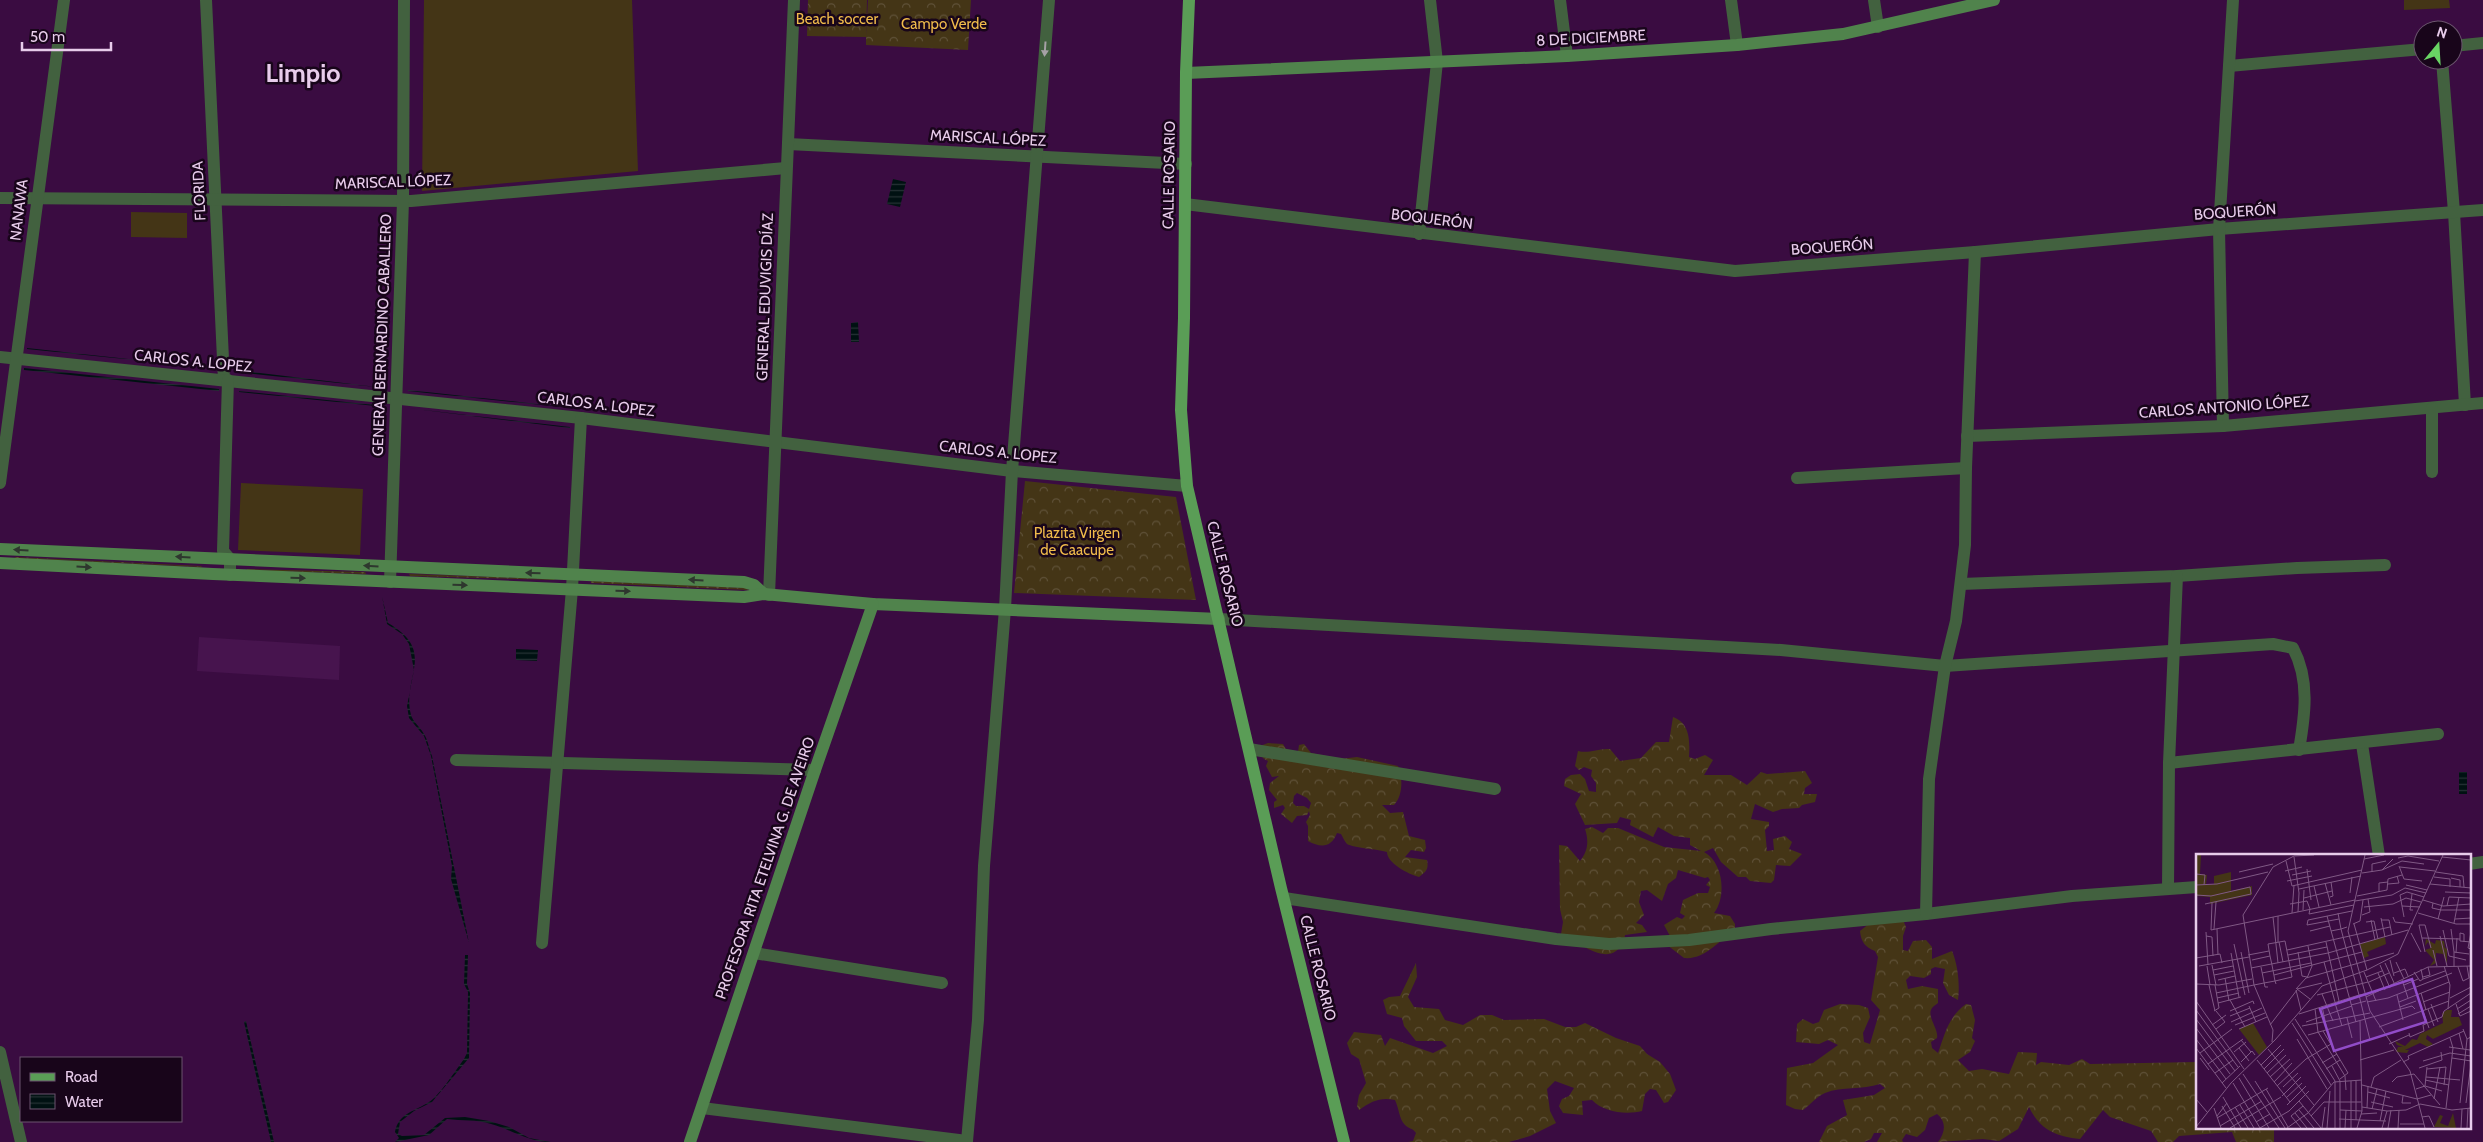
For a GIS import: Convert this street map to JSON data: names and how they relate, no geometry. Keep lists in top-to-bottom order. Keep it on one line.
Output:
{"streets":{"main road":["CALLE ROSARIO"],"street":["8 DE DICIEMBRE","MARISCAL LÓPEZ","FLORIDA","NANAWA","BOQUERÓN","GENERAL EDUVIGIS DÍAZ","GENERAL BERNARDINO CABALLERO","CARLOS A. LOPEZ","CARLOS ANTONIO LÓPEZ","PROFESORA RITA ETELVINA G. DE AVEIRO"]},"crossings":[["8 DE DICIEMBRE","CALLE ROSARIO"],["MARISCAL LÓPEZ","CALLE ROSARIO"],["MARISCAL LÓPEZ","FLORIDA"],["MARISCAL LÓPEZ","NANAWA"],["MARISCAL LÓPEZ","GENERAL EDUVIGIS DÍAZ"],["MARISCAL LÓPEZ","GENERAL BERNARDINO CABALLERO"],["CALLE ROSARIO","BOQUERÓN"],["CALLE ROSARIO","CARLOS A. LOPEZ"],["FLORIDA","CARLOS A. LOPEZ"],["NANAWA","CARLOS A. LOPEZ"],["GENERAL EDUVIGIS DÍAZ","CARLOS A. LOPEZ"],["GENERAL BERNARDINO CABALLERO","CARLOS A. LOPEZ"]],"districts":["Limpio"],"parks":["Beach soccer","Campo Verde","Plazita Virgen de Caacupe"],"legend":["Road","Water"],"scale_bar":"50 m","north":"top"}
